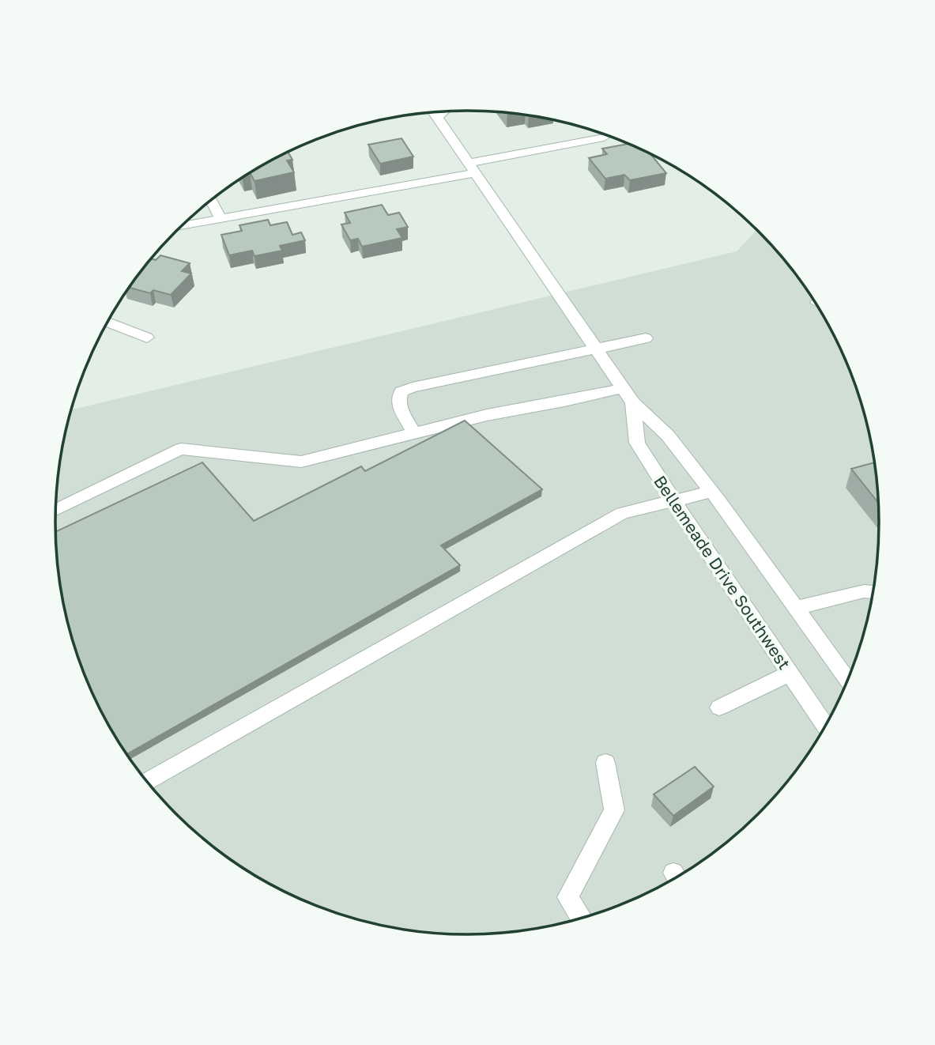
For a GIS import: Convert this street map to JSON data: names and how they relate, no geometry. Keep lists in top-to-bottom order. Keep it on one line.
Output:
{"streets":{"street":["Bellemeade Drive Southwest"]}}
